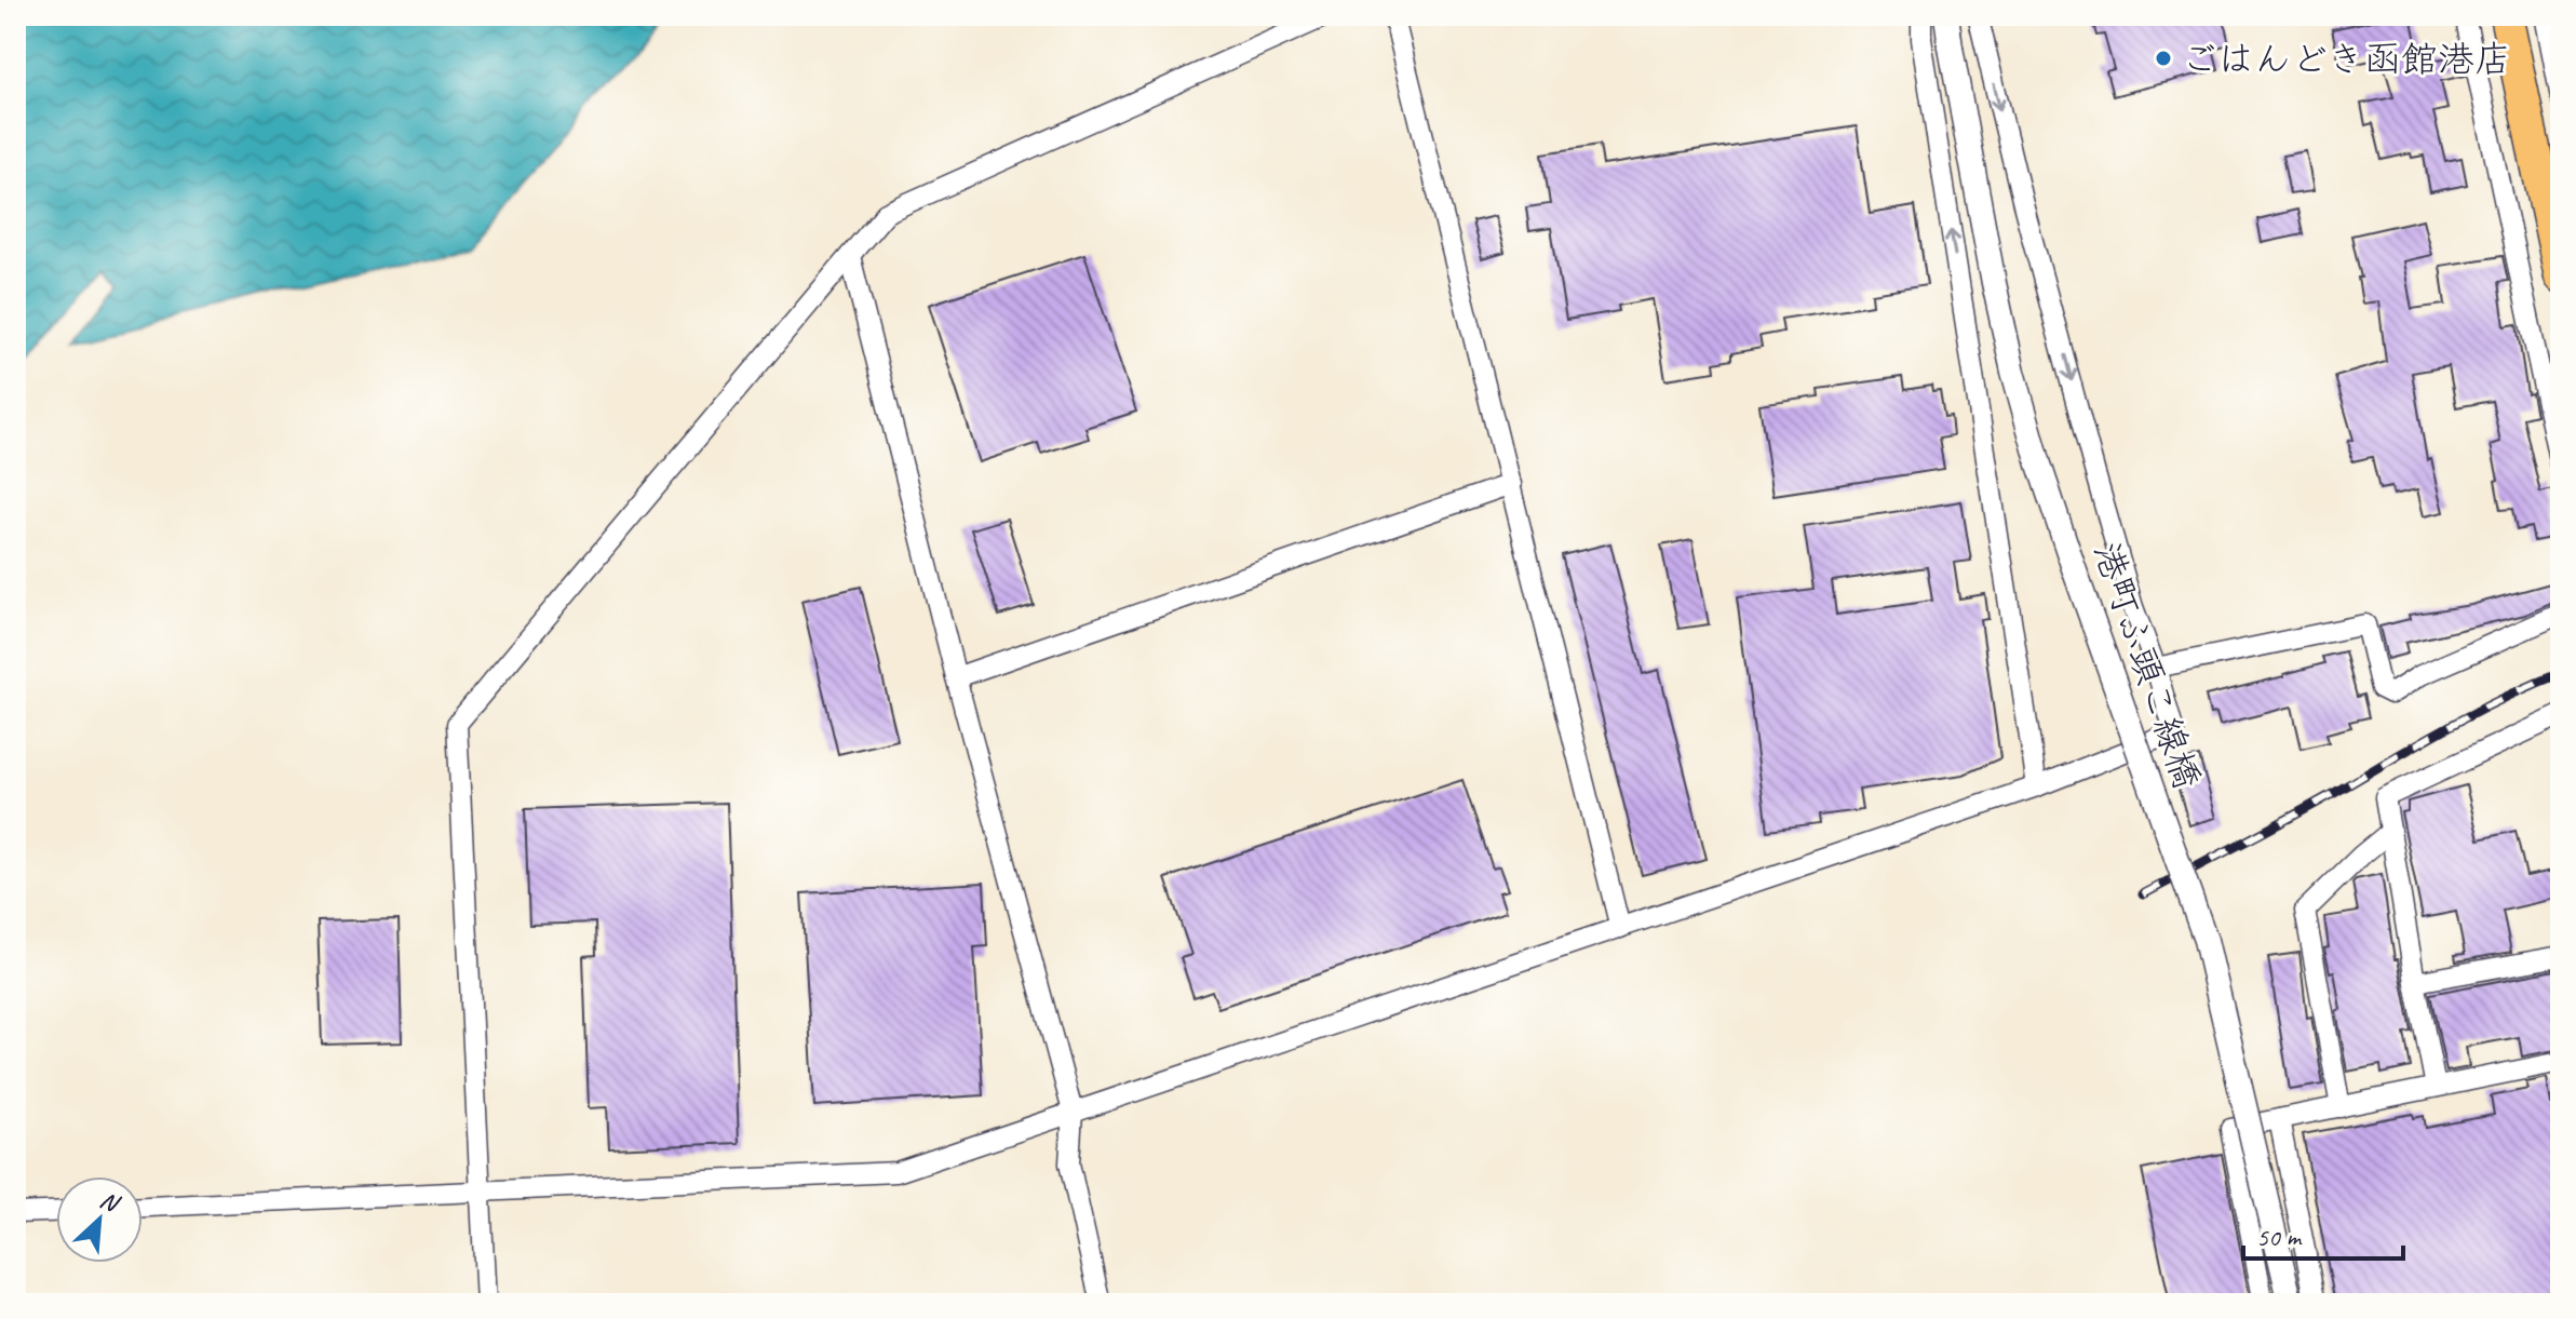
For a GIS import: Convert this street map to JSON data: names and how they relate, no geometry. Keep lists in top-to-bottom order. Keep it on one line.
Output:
{"streets":{"street":["港町ふ頭こ線橋"]},"places":["ごはんどき函館港店"],"scale_bar":"50 m","north":"top right"}
